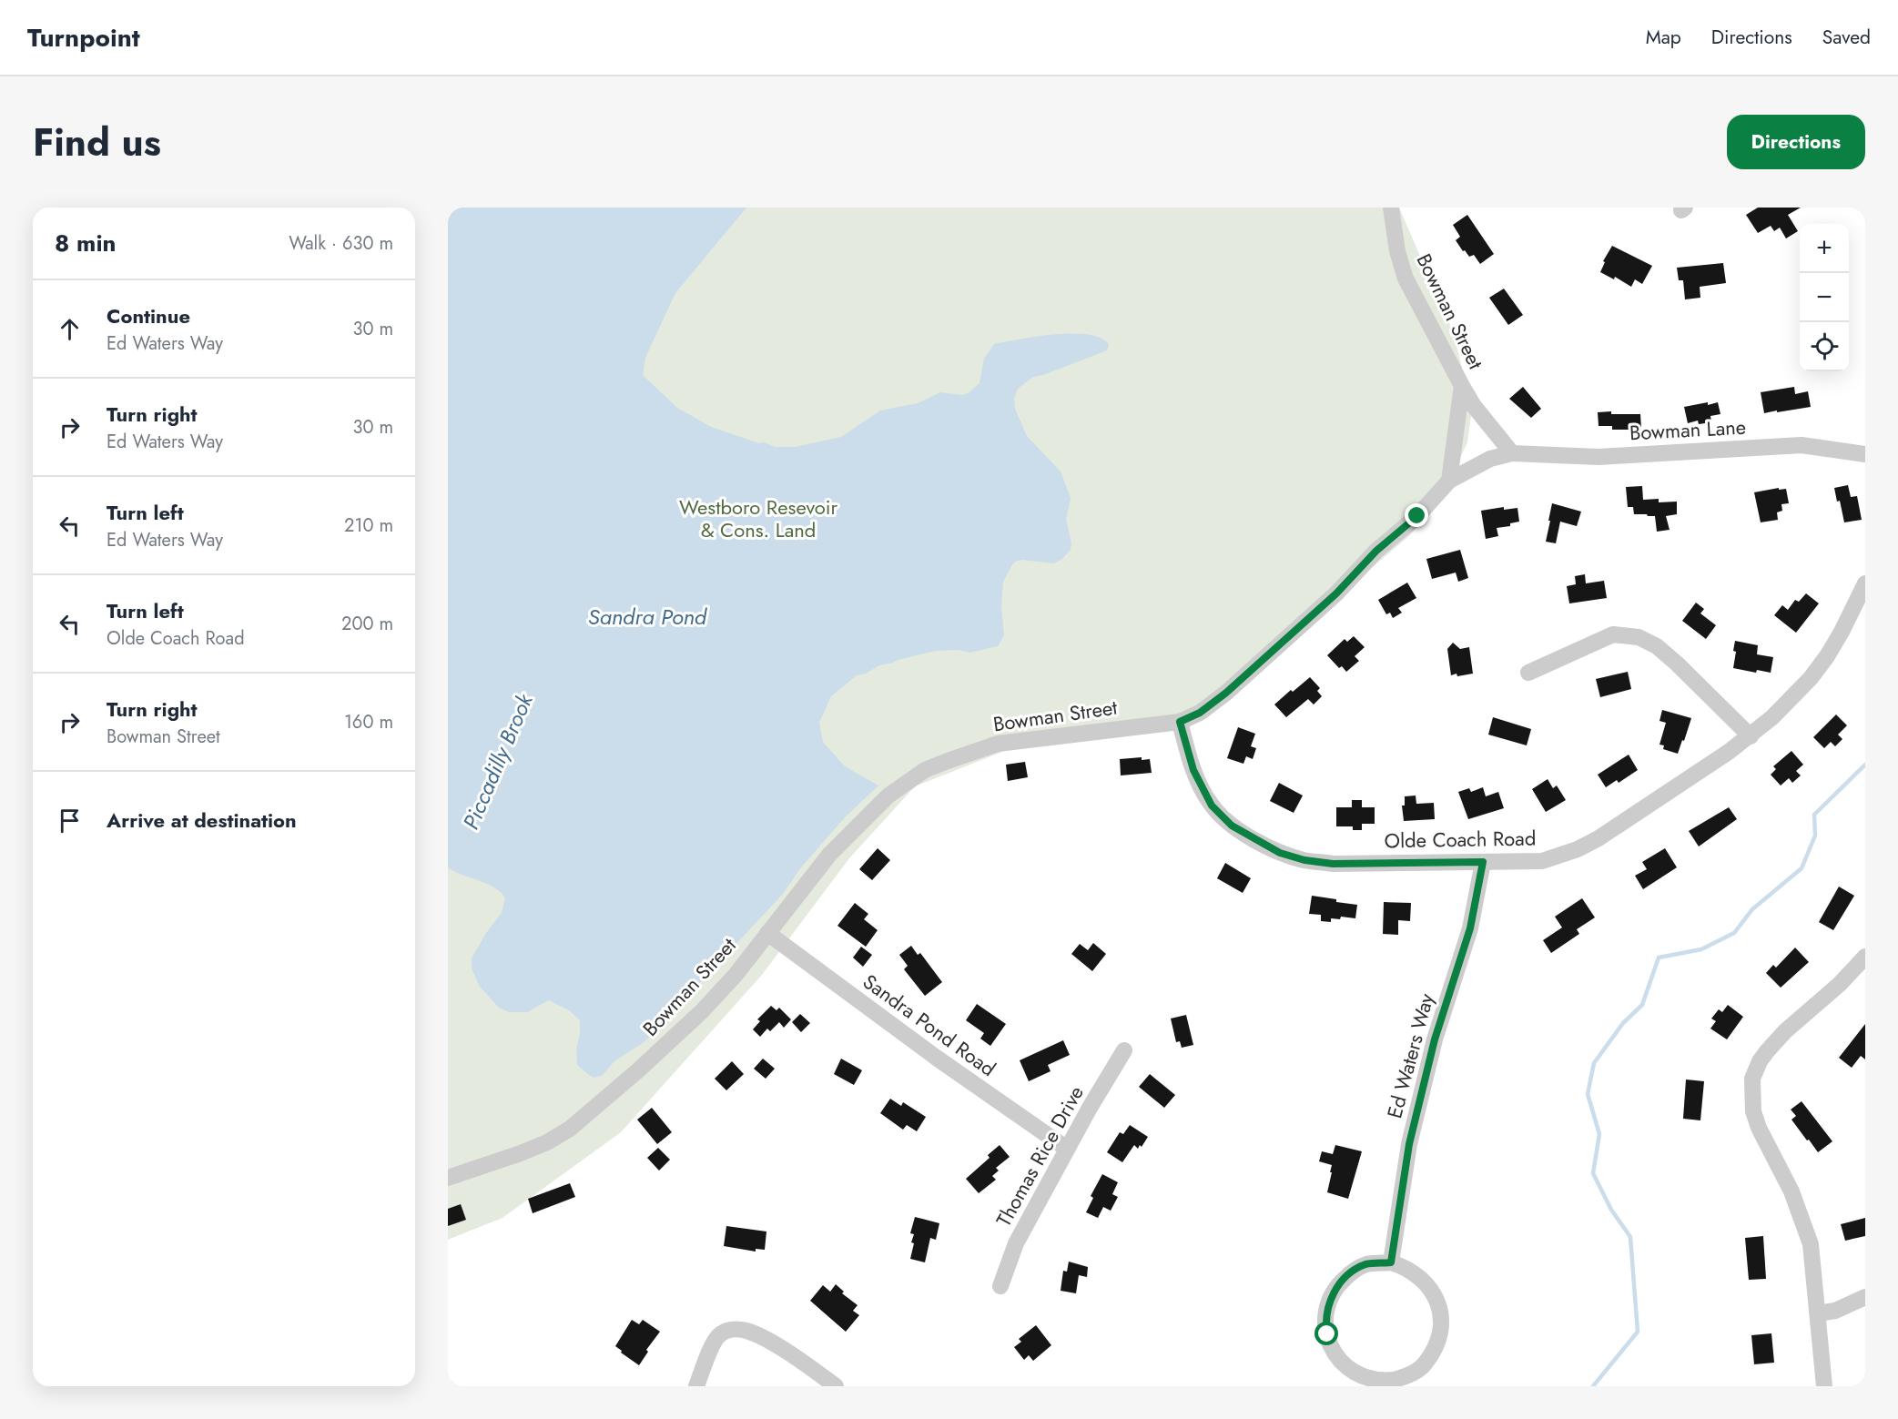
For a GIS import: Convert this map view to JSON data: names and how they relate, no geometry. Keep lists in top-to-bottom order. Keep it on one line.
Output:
{"streets":{"street":["Bowman Street","Bowman Lane","Olde Coach Road","Sandra Pond Road","Ed Waters Way","Thomas Rice Drive"]},"crossings":[["Bowman Street","Bowman Lane"],["Bowman Street","Olde Coach Road"],["Bowman Street","Sandra Pond Road"],["Olde Coach Road","Ed Waters Way"],["Sandra Pond Road","Thomas Rice Drive"]],"water":["Sandra Pond","Piccadilly Brook"],"parks":["Westboro Resevoir & Cons. Land"],"page":{"header":"Turnpoint","nav":["Map","Directions","Saved"],"title":"Find us","buttons":"Directions","heading":["8 min","Walk · 630 m"],"map_buttons":["+","−"],"list":[["Continue","Ed Waters Way","30 m"],["Turn right","Ed Waters Way","30 m"],["Turn left","Ed Waters Way","210 m"],["Turn left","Olde Coach Road","200 m"],["Turn right","Bowman Street","160 m"],"Arrive at destination"]}}
